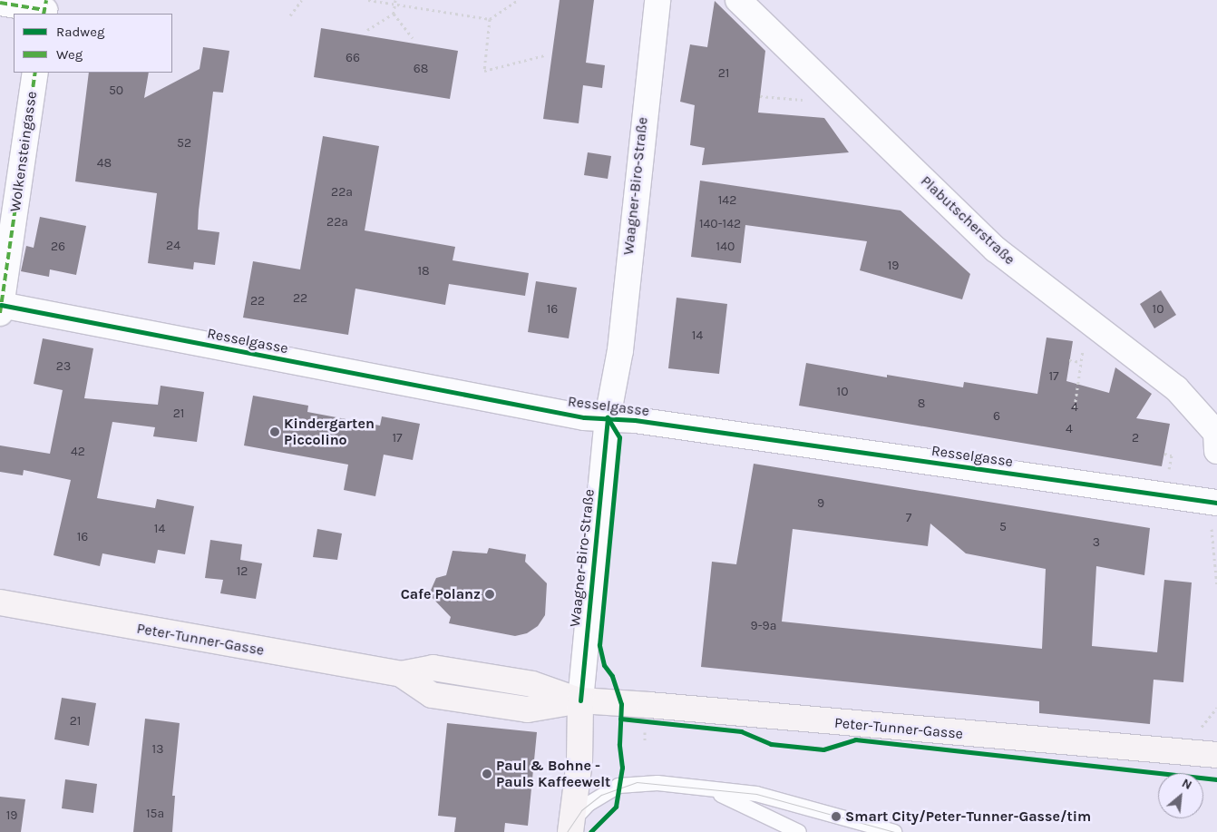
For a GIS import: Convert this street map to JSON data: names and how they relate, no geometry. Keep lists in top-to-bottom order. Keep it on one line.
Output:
{"streets":{"main road":["Waagner-Biro-Straße","Peter-Tunner-Gasse"],"street":["Wolkensteingasse","Plabutscherstraße","Resselgasse"]},"crossings":[["Wolkensteingasse","Resselgasse"],["Waagner-Biro-Straße","Resselgasse"],["Waagner-Biro-Straße","Peter-Tunner-Gasse"]],"places":["Kindergarten Piccolino","Cafe Polanz","Paul & Bohne - Pauls Kaffeewelt","Smart City/Peter-Tunner-Gasse/tim"],"house_numbers":["66","68","21","50","52","48","22a","142","22a","140-142","24","26","140","19","18","22","22","16","10","14","23","17","10","8","4","21","6","4","17","2","42","9","7","5","14","16","3","12","9-9a","21","13","15a","19"],"legend":["Radweg","Weg"],"north":"top right"}
